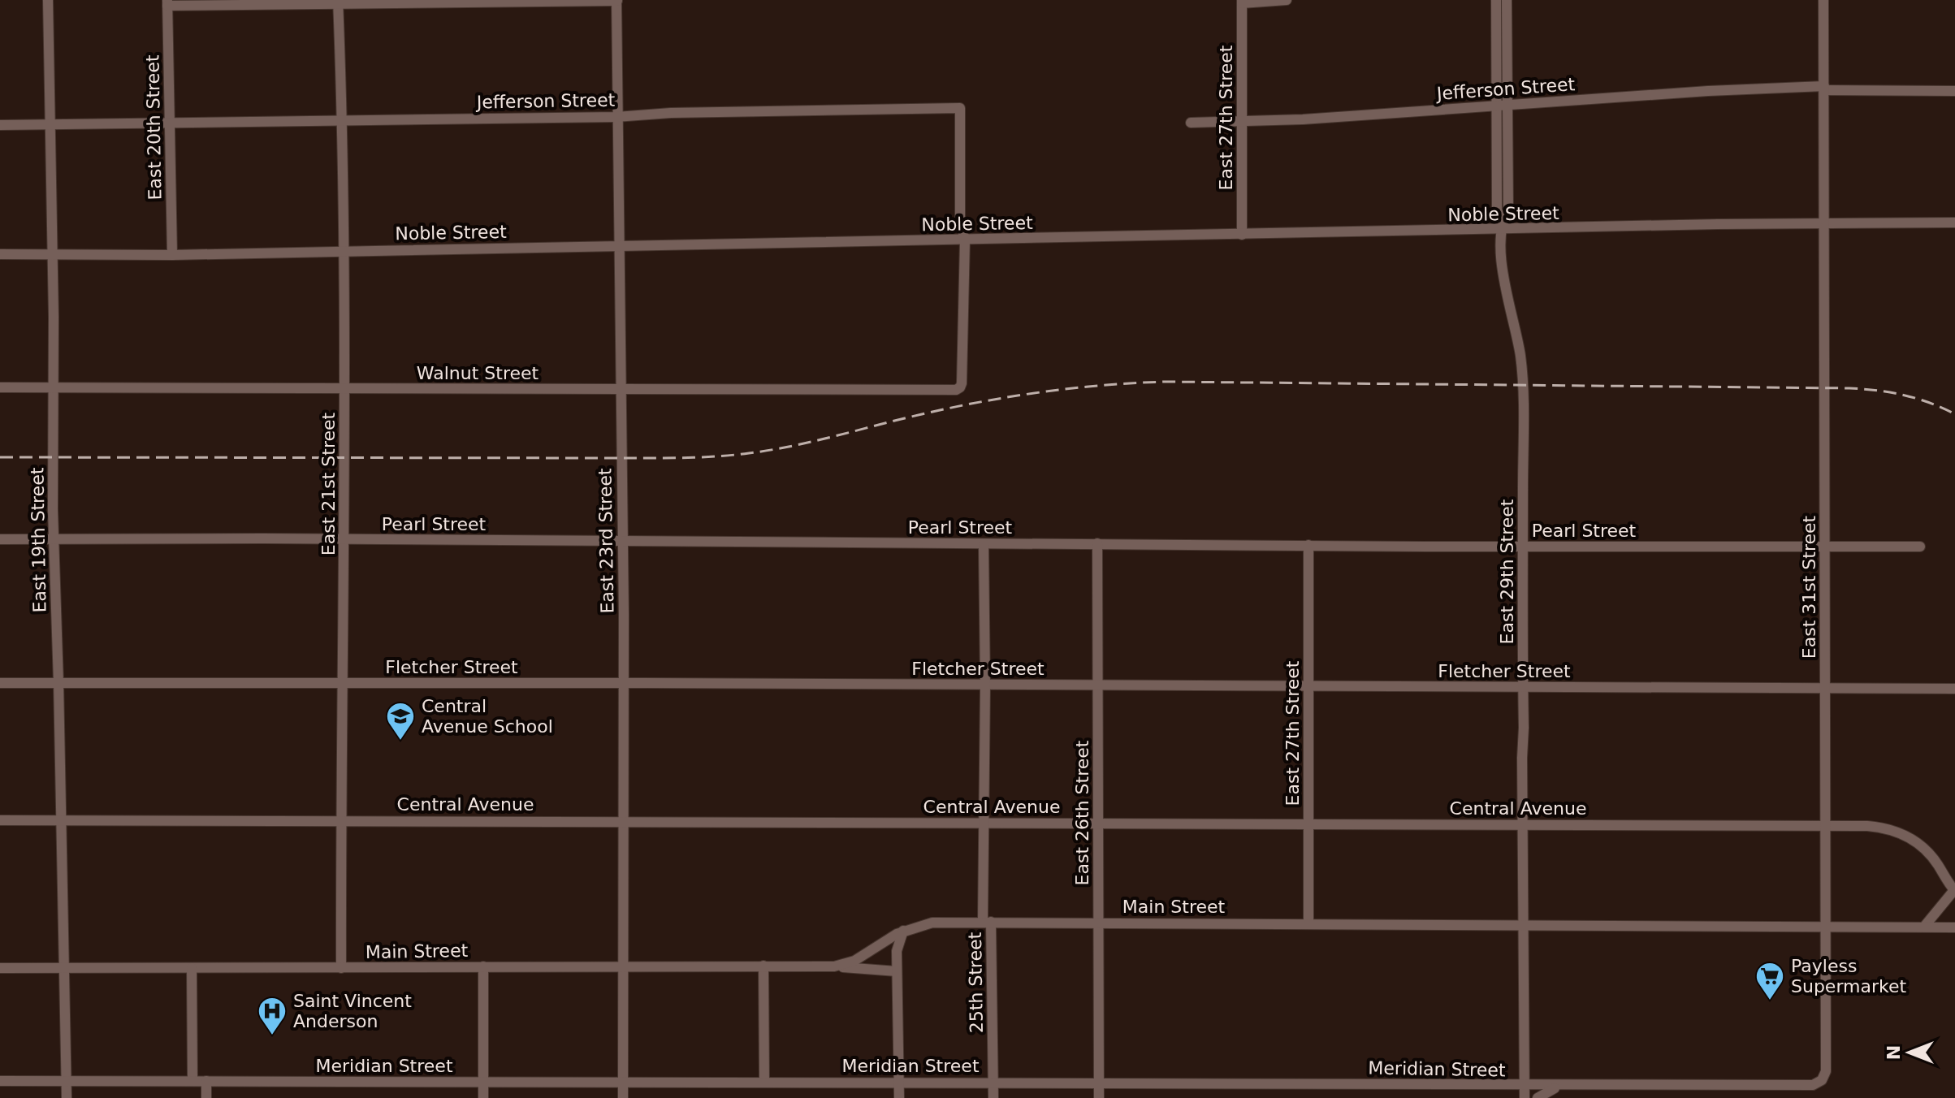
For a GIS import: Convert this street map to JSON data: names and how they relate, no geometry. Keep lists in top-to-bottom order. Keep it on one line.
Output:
{"streets":{"street":["Jefferson Street","East 27th Street","East 20th Street","Noble Street","Walnut Street","East 21st Street","Pearl Street","East 19th Street","East 23rd Street","East 29th Street","East 31st Street","Fletcher Street","Central Avenue","East 26th Street","Main Street","25th Street","Meridian Street"]},"crossings":[["Jefferson Street","East 27th Street"],["Jefferson Street","East 20th Street"],["Jefferson Street","Noble Street"],["Jefferson Street","Walnut Street"],["Jefferson Street","East 21st Street"],["Jefferson Street","East 19th Street"],["Jefferson Street","East 23rd Street"],["Jefferson Street","East 29th Street"],["Jefferson Street","East 31st Street"],["East 27th Street","Noble Street"],["East 27th Street","Pearl Street"],["East 27th Street","Fletcher Street"],["East 27th Street","Central Avenue"],["East 27th Street","Main Street"],["East 20th Street","Noble Street"],["Noble Street","Walnut Street"],["Noble Street","East 21st Street"],["Noble Street","East 19th Street"],["Noble Street","East 23rd Street"],["Noble Street","East 29th Street"],["Noble Street","East 31st Street"],["Walnut Street","East 21st Street"],["Walnut Street","East 19th Street"],["Walnut Street","East 23rd Street"],["East 21st Street","Pearl Street"],["East 21st Street","Fletcher Street"],["East 21st Street","Central Avenue"],["East 21st Street","Main Street"],["Pearl Street","East 19th Street"],["Pearl Street","East 23rd Street"],["Pearl Street","East 29th Street"],["Pearl Street","East 31st Street"],["Pearl Street","East 26th Street"],["Pearl Street","25th Street"],["East 19th Street","Fletcher Street"],["East 19th Street","Central Avenue"],["East 19th Street","Main Street"],["East 19th Street","Meridian Street"],["East 23rd Street","Fletcher Street"],["East 23rd Street","Central Avenue"],["East 23rd Street","Main Street"],["East 23rd Street","Meridian Street"],["East 29th Street","Fletcher Street"],["East 29th Street","Central Avenue"],["East 29th Street","Main Street"],["East 29th Street","Meridian Street"],["East 31st Street","Fletcher Street"],["East 31st Street","Central Avenue"],["East 31st Street","Main Street"],["East 31st Street","Meridian Street"],["Fletcher Street","East 26th Street"],["Fletcher Street","25th Street"],["Central Avenue","East 26th Street"],["Central Avenue","25th Street"],["East 26th Street","Main Street"],["East 26th Street","Meridian Street"],["Main Street","25th Street"],["25th Street","Meridian Street"]],"places":{"school or university":["Central Avenue School"],"supermarket":["Payless Supermarket"],"hospital":["Saint Vincent Anderson"]},"north":"left"}
